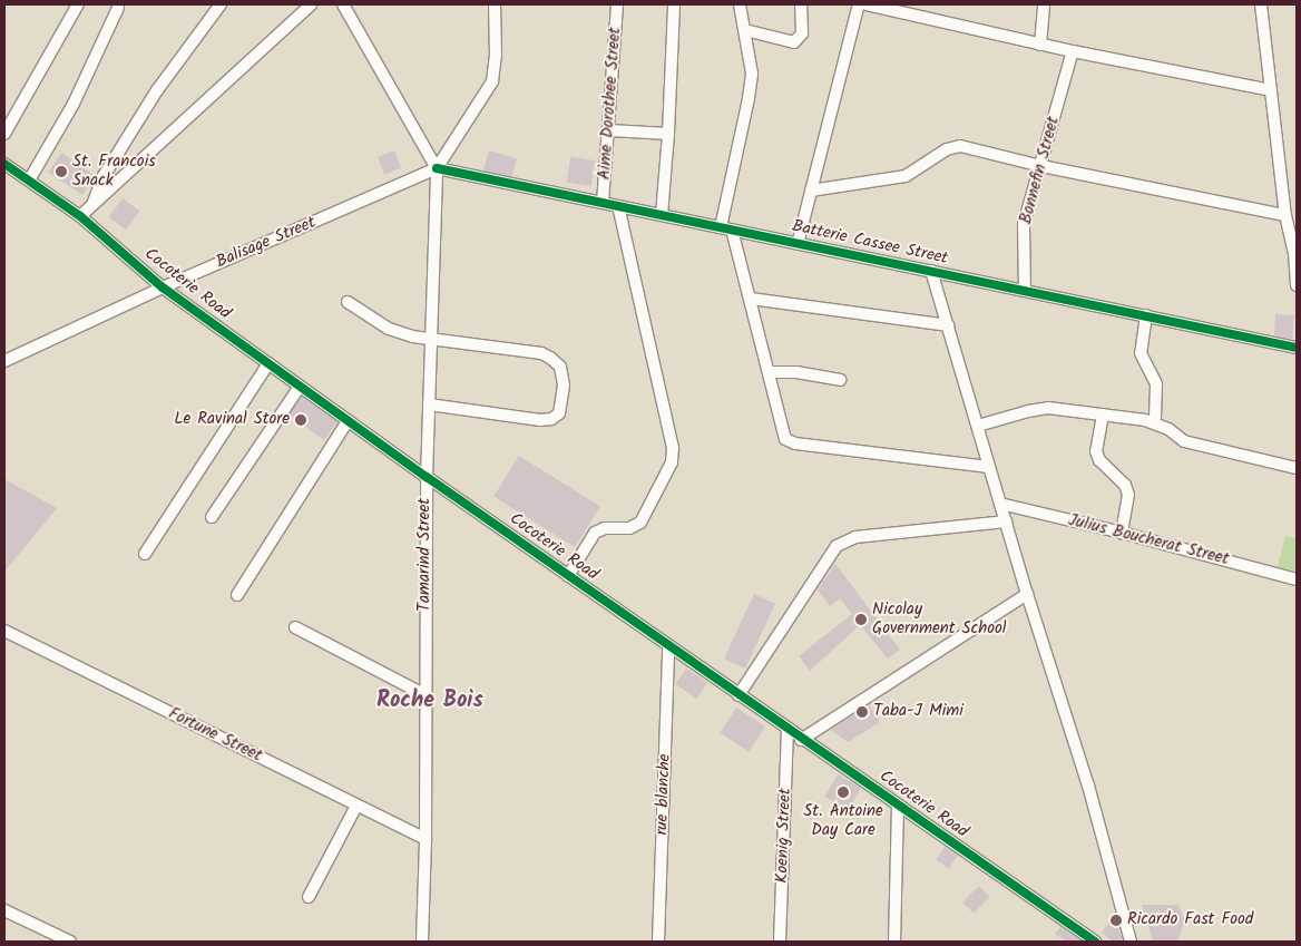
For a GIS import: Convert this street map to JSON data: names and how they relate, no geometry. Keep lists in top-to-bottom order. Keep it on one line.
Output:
{"streets":{"street":["Aime Dorothee Street","Bonnefin Street","Balisage Street","Batterie Cassee Street","Cocoterie Road","Julius Boucherat Street","Tamarind Street","Fortune Street","rue blanche","Koenig Street"]},"crossings":[["Aime Dorothee Street","Batterie Cassee Street"],["Bonnefin Street","Batterie Cassee Street"],["Balisage Street","Batterie Cassee Street"],["Balisage Street","Cocoterie Road"],["Balisage Street","Tamarind Street"],["Batterie Cassee Street","Tamarind Street"],["Cocoterie Road","Tamarind Street"],["Cocoterie Road","rue blanche"],["Cocoterie Road","Koenig Street"],["Tamarind Street","Fortune Street"]],"districts":["Roche Bois"],"places":["St. Francois Snack","Le Ravinal Store","Nicolay Government School","Taba-J Mimi","St. Antoine Day Care","Ricardo Fast Food"]}
